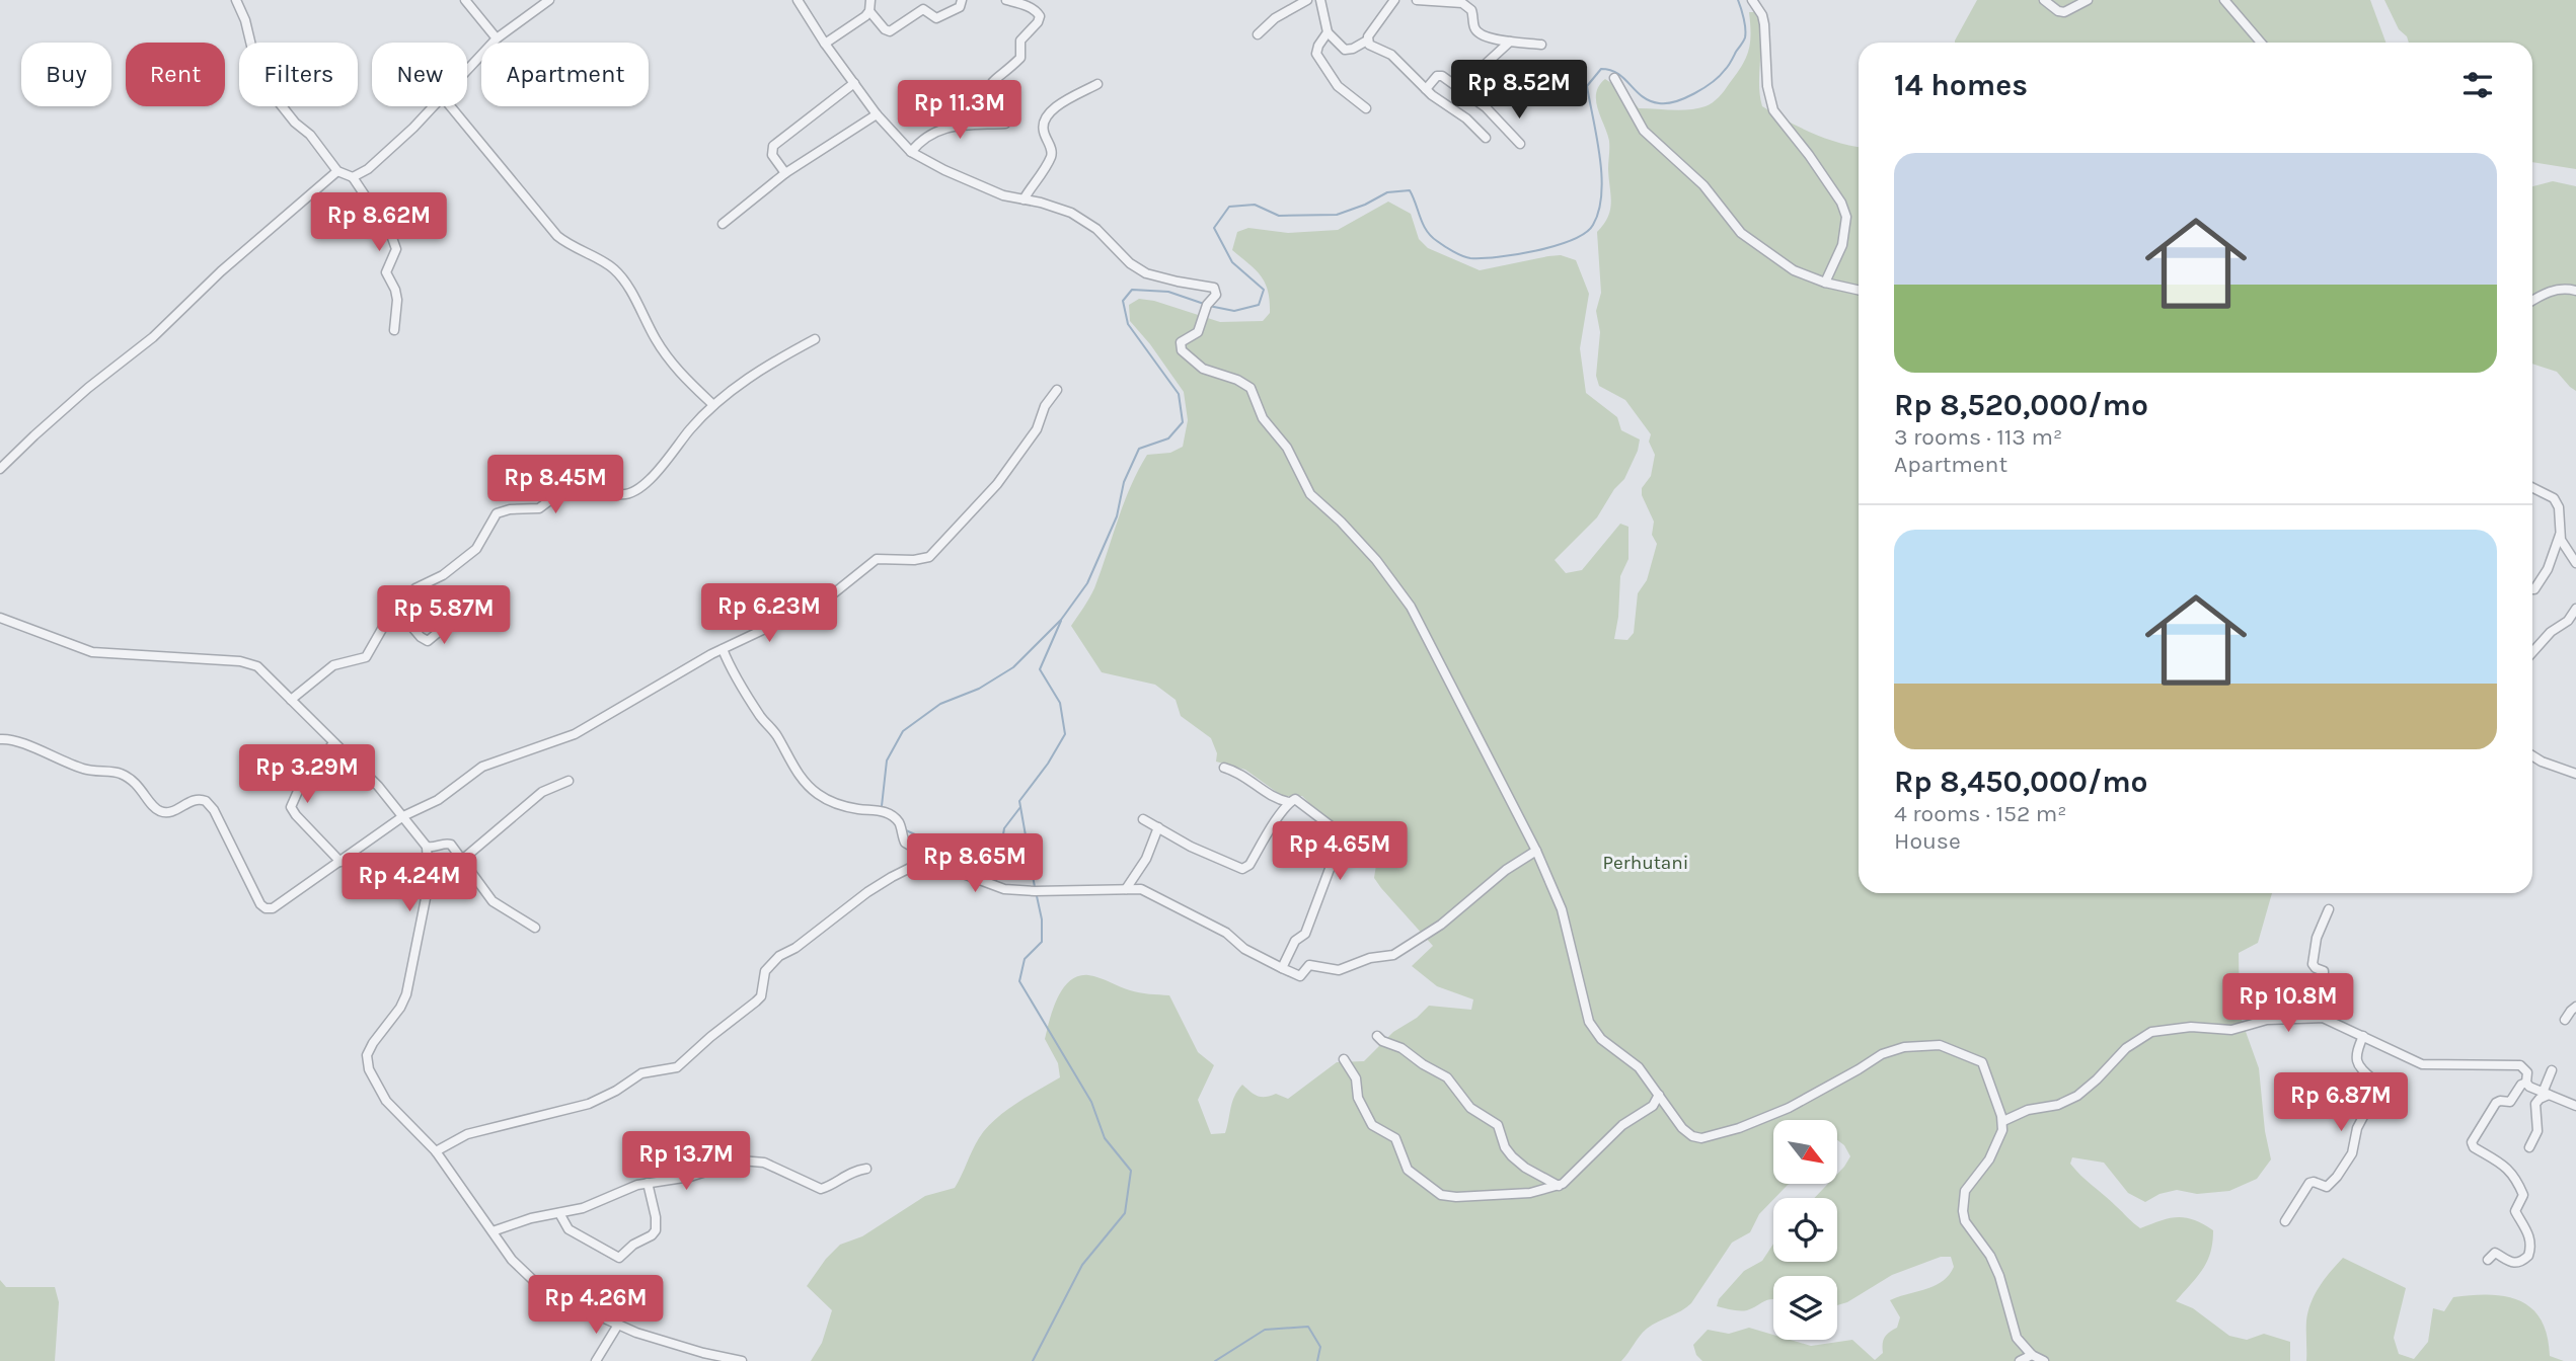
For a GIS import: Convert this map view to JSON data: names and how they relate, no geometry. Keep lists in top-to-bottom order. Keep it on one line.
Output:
{"parks":["Perhutani"],"north":"bottom right","page":{"chip":["Buy","Rent","Filters","New","Apartment"],"heading":"14 homes","price":["Rp 8.52M","Rp 11.3M","Rp 8.62M","Rp 8.45M","Rp 6.23M","Rp 5.87M","Rp 3.29M","Rp 4.65M","Rp 8.65M","Rp 4.24M","Rp 10.8M","Rp 6.87M","Rp 13.7M","Rp 4.26M"],"list":[{"name":"Rp 8,520,000/mo","note":"3 rooms · 113 m² · Apartment"},{"name":"Rp 8,450,000/mo","note":"4 rooms · 152 m² · House"}]}}
